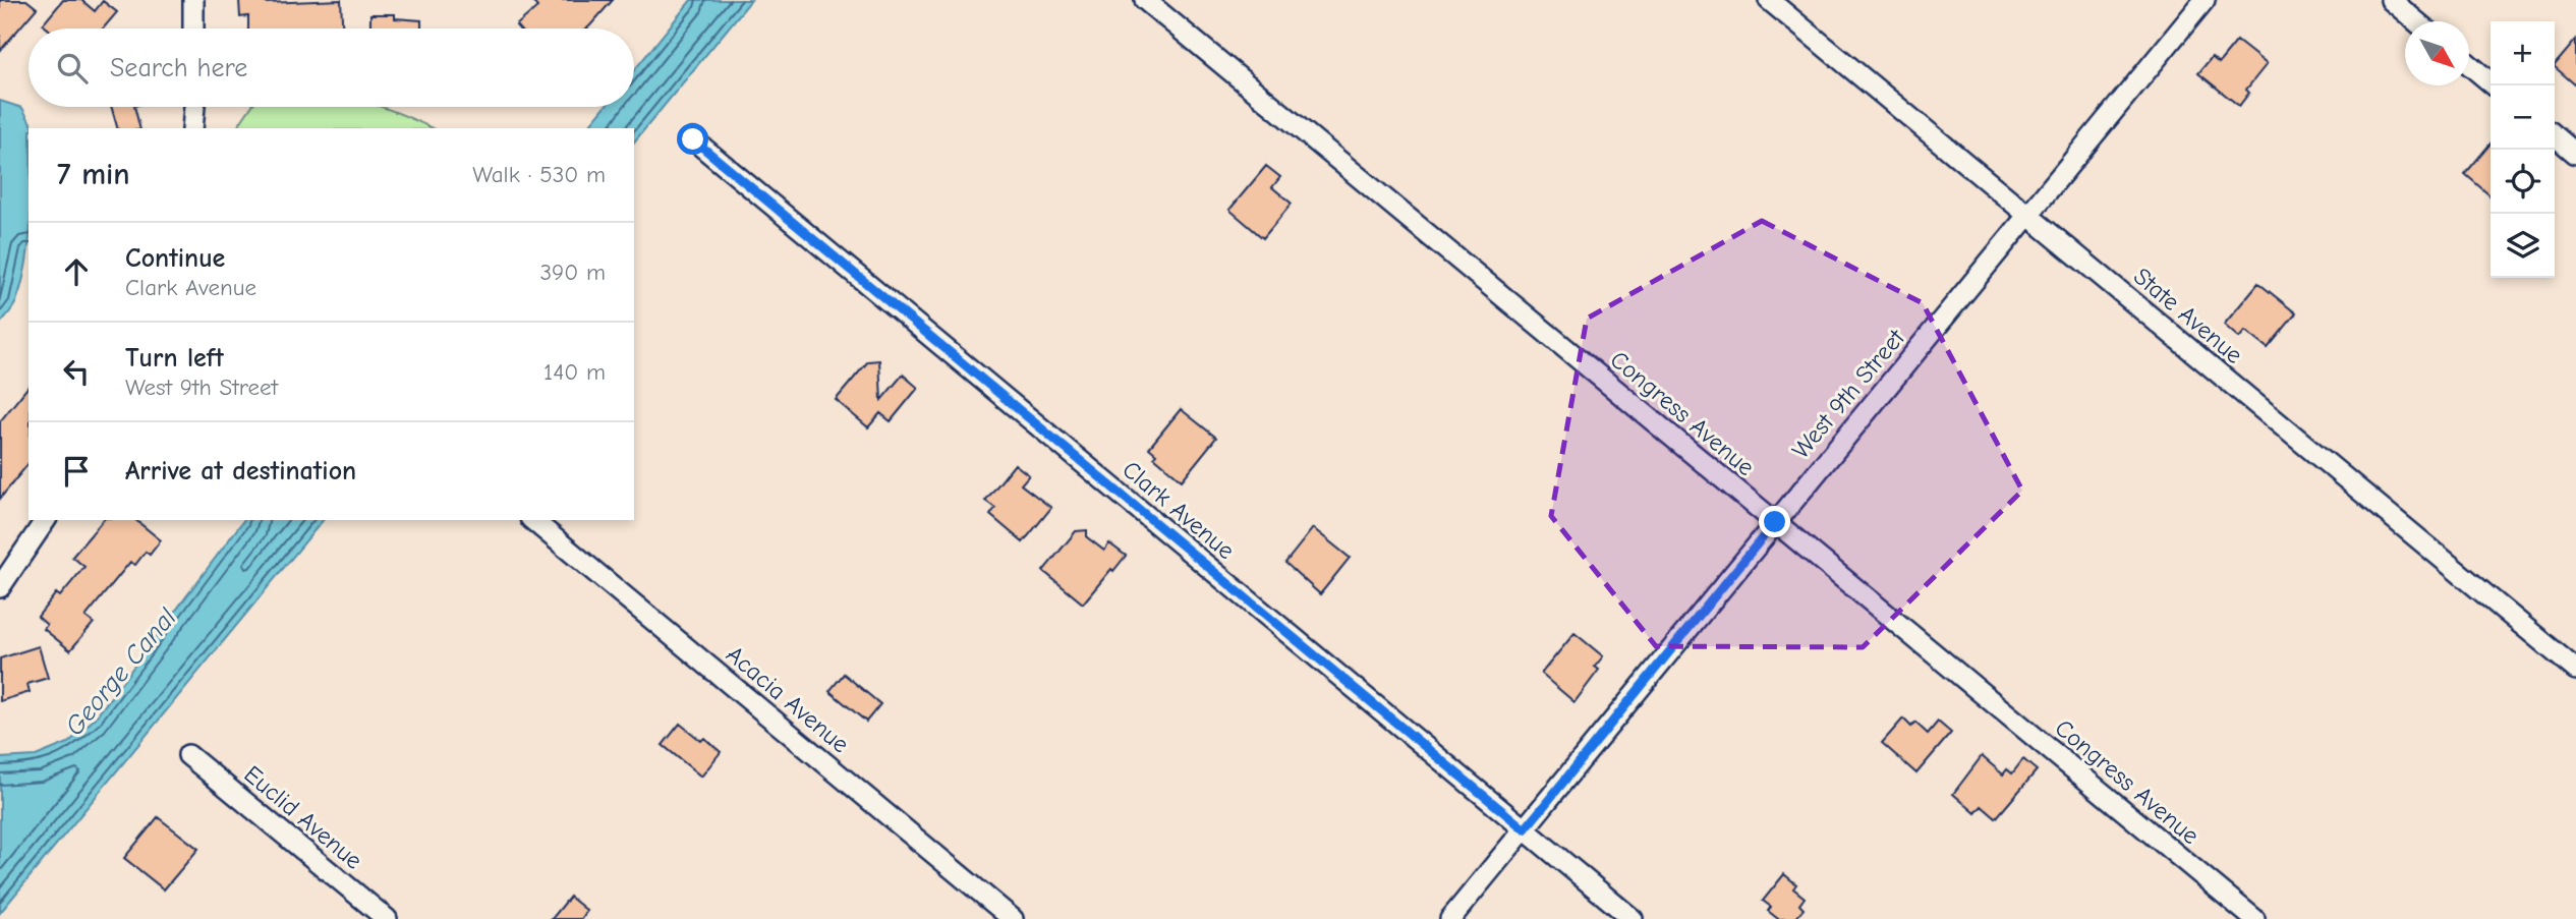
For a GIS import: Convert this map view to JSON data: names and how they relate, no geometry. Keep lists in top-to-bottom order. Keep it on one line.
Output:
{"streets":{"street":["State Avenue","West 9th Street","Congress Avenue","Clark Avenue","Acacia Avenue","Euclid Avenue"]},"crossings":[["State Avenue","West 9th Street"],["West 9th Street","Congress Avenue"],["West 9th Street","Clark Avenue"]],"water":["George Canal"],"north":"bottom right","page":{"map_buttons":["+","−"],"search":"Search here","heading":["7 min","Walk · 530 m"],"list":[["Continue","Clark Avenue","390 m"],["Turn left","West 9th Street","140 m"],"Arrive at destination"]}}
